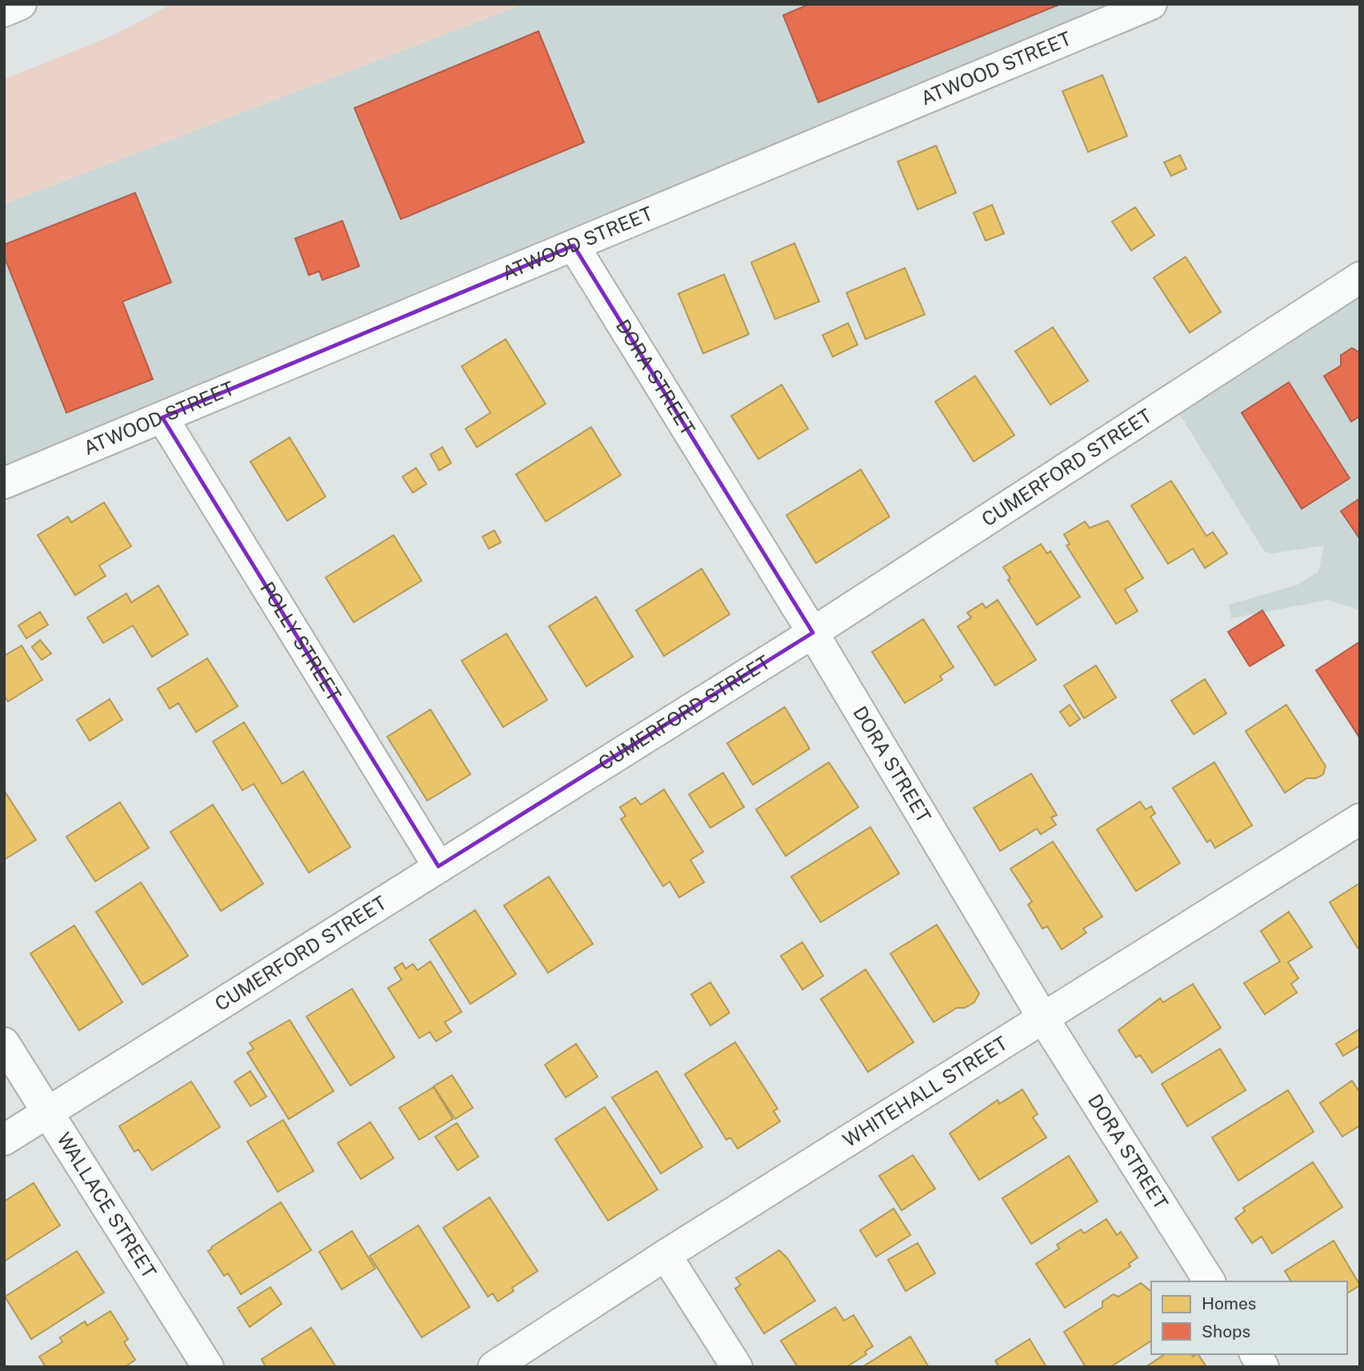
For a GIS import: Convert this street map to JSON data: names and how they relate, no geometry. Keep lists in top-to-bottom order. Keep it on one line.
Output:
{"streets":{"street":["ATWOOD STREET","DORA STREET","CUMERFORD STREET","POLLY STREET","WHITEHALL STREET","WALLACE STREET"]},"crossings":[["ATWOOD STREET","DORA STREET"],["ATWOOD STREET","POLLY STREET"],["DORA STREET","CUMERFORD STREET"],["DORA STREET","WHITEHALL STREET"],["CUMERFORD STREET","POLLY STREET"],["CUMERFORD STREET","WALLACE STREET"]],"legend":["Homes","Shops"]}
